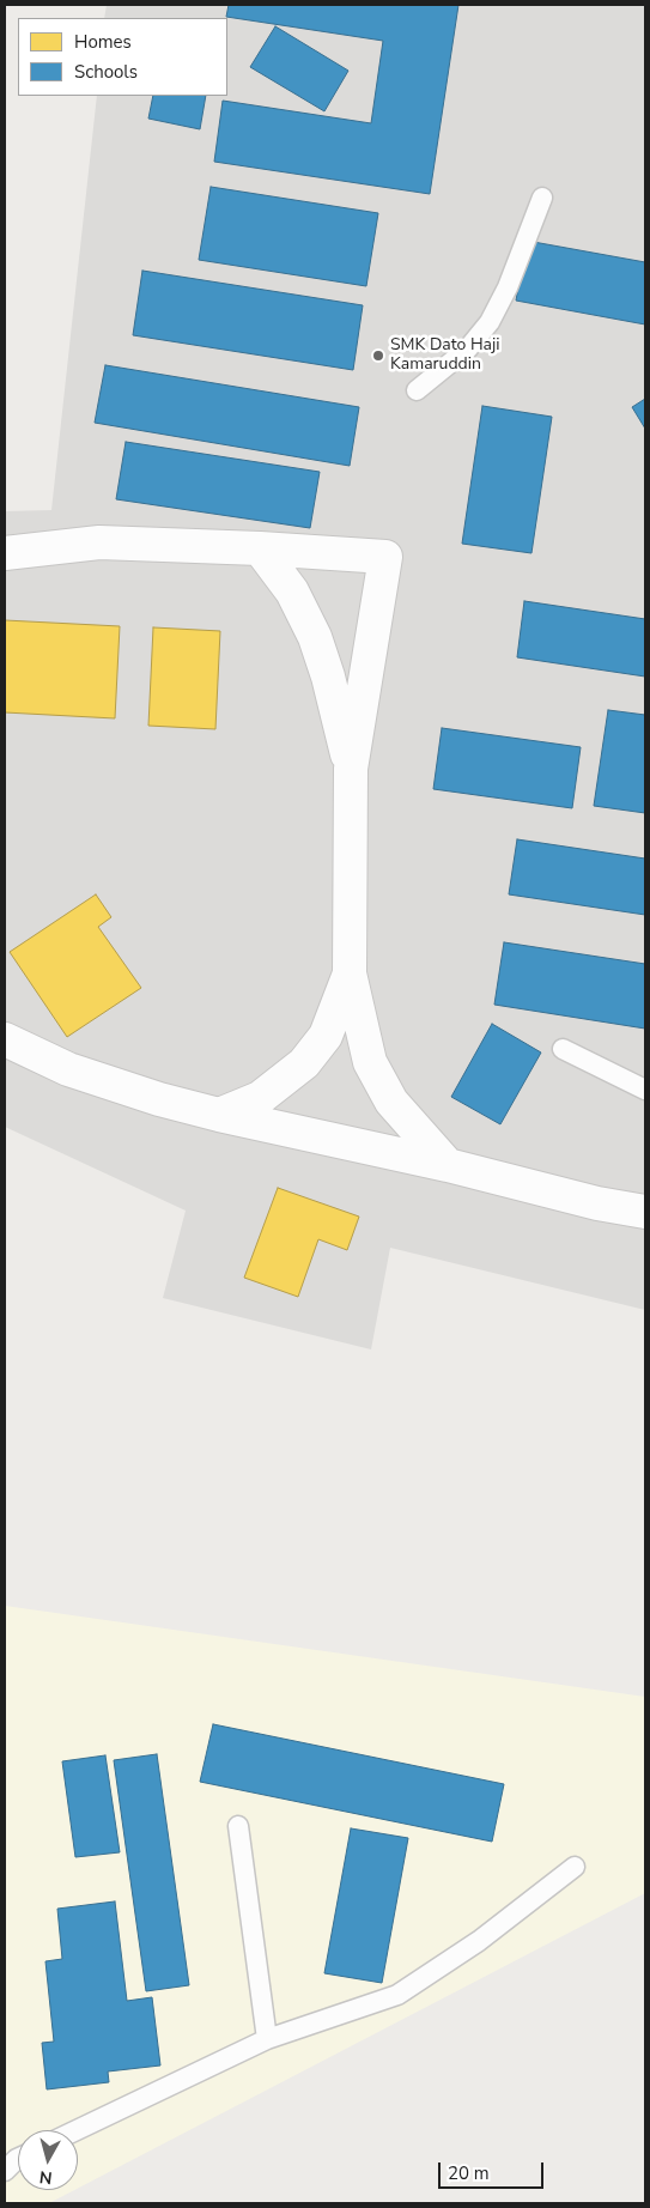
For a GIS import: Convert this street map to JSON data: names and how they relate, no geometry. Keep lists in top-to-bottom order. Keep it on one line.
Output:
{"places":["SMK Dato Haji Kamaruddin"],"legend":["Homes","Schools"],"scale_bar":"20 m","north":"bottom"}
